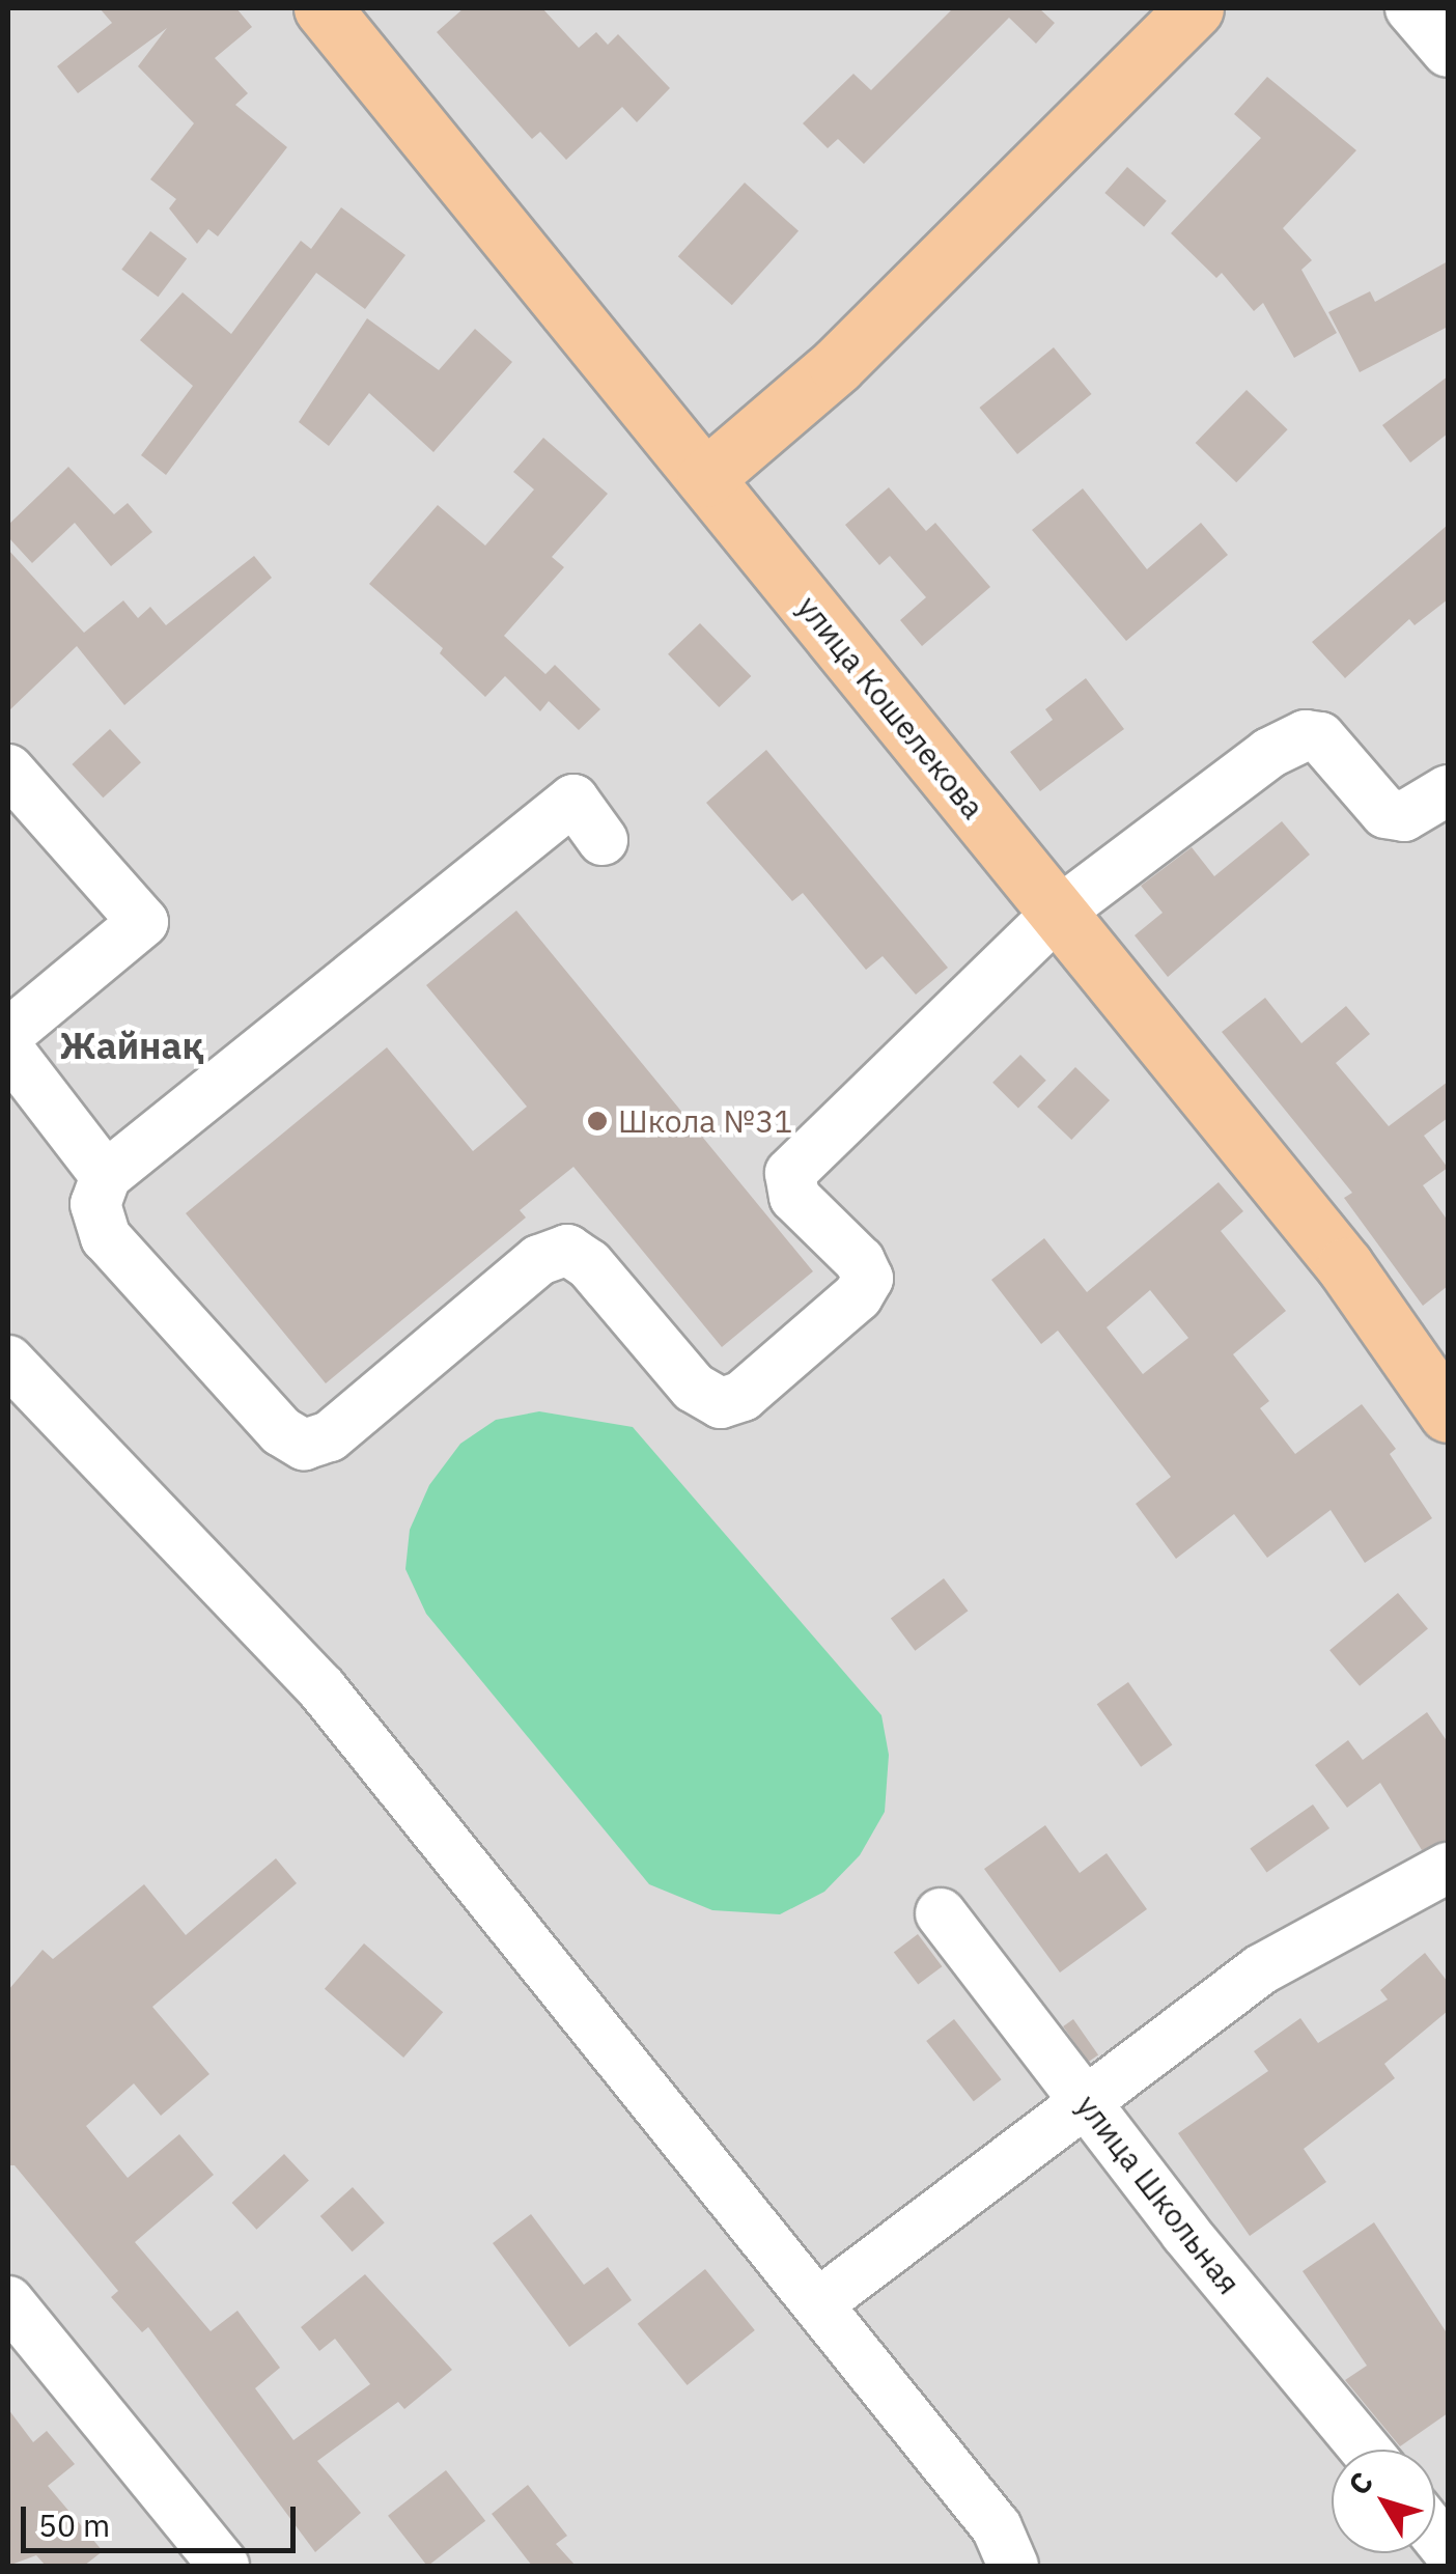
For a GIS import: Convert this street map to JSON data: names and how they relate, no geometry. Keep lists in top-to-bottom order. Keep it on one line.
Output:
{"streets":{"main road":["улица Кошелекова"],"street":["улица Школьная"]},"districts":["Жайнақ"],"places":["Школа №31"],"scale_bar":"50 m","north":"top left"}
